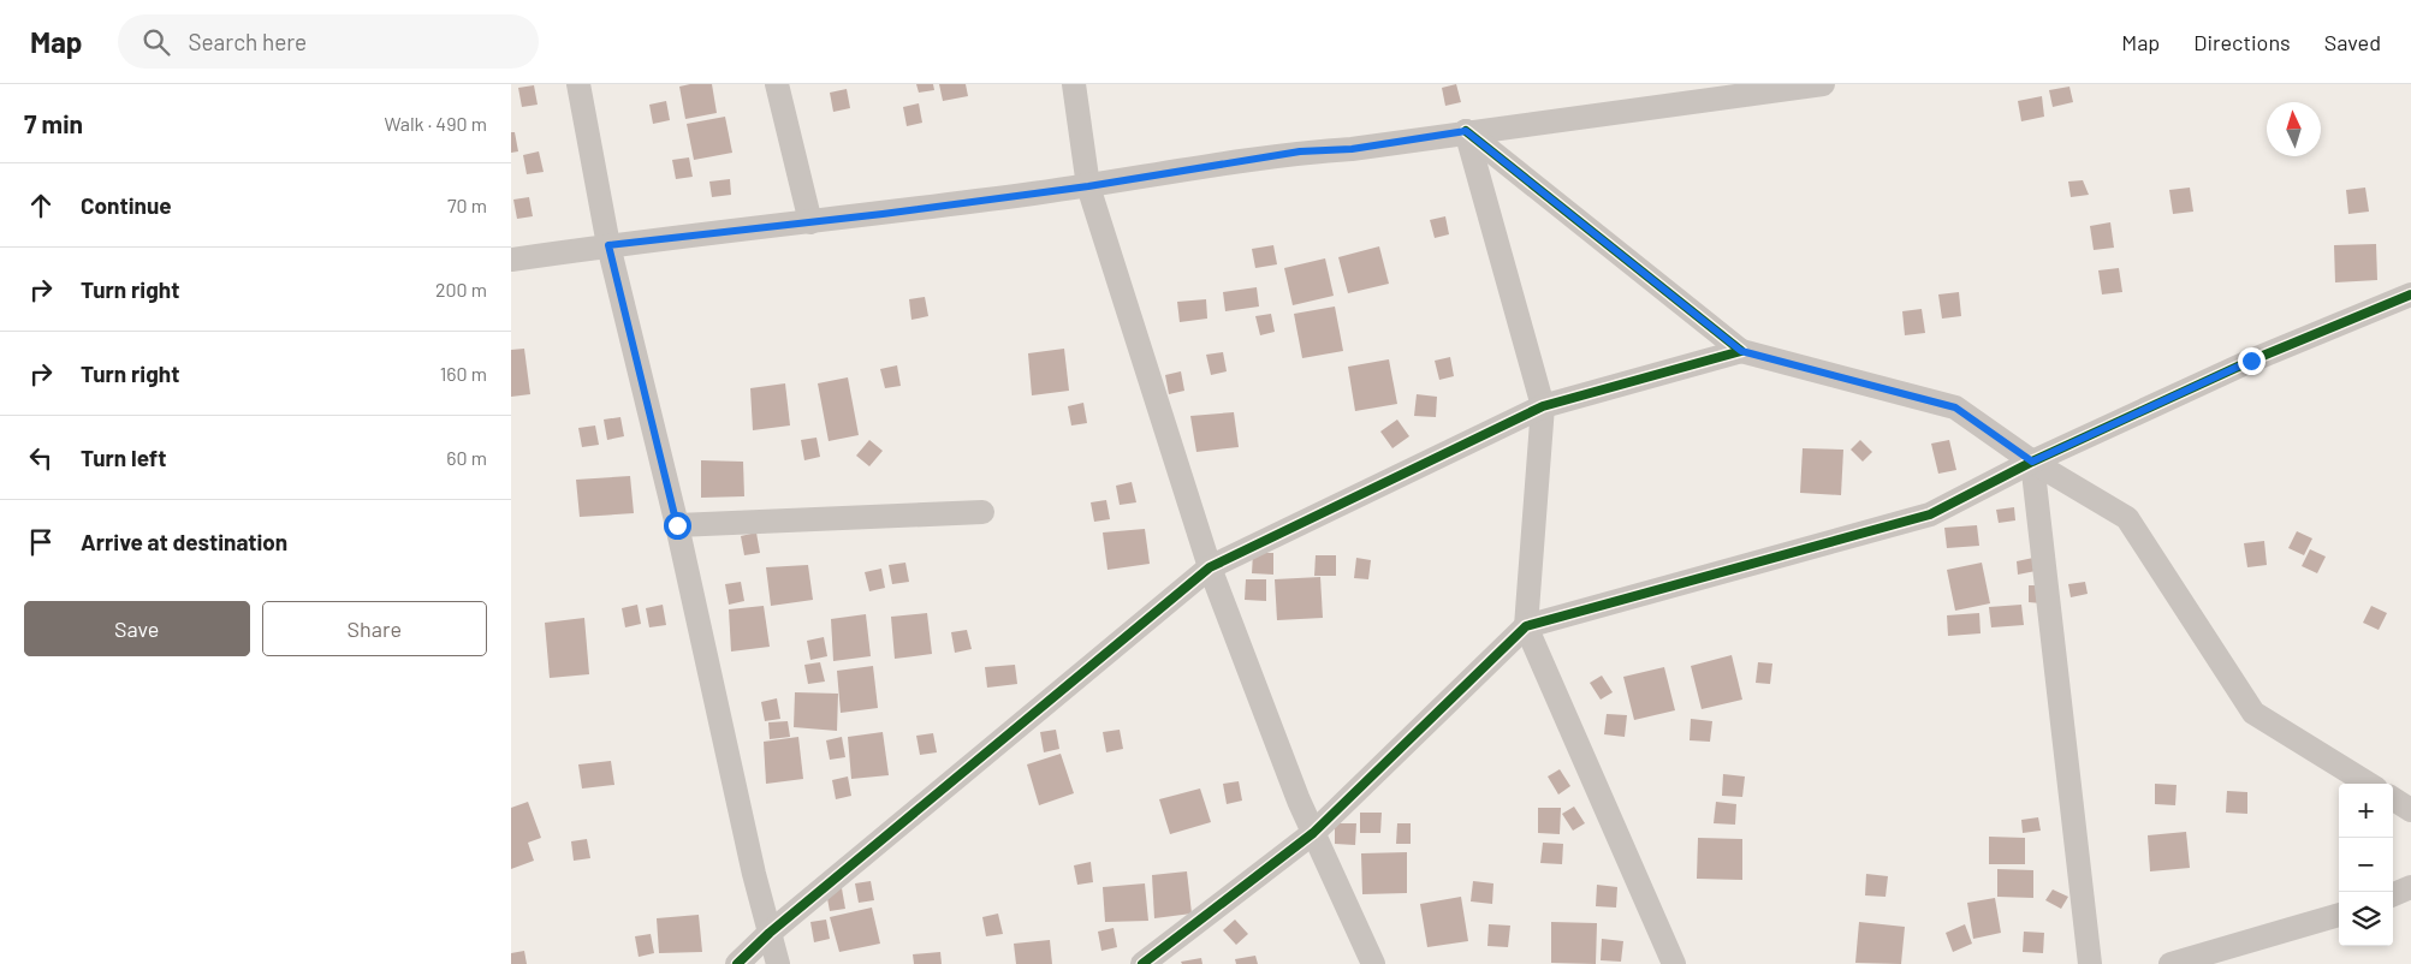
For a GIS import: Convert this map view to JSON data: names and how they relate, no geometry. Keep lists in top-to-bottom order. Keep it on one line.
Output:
{"north":"top","page":{"header":"Map","search":"Search here","nav":["Map","Directions","Saved"],"heading":["7 min","Walk · 490 m"],"list":[["Continue","70 m"],["Turn right","200 m"],["Turn right","160 m"],["Turn left","60 m"],"Arrive at destination"],"buttons":["Save","Share"],"map_buttons":["+","−"]}}
